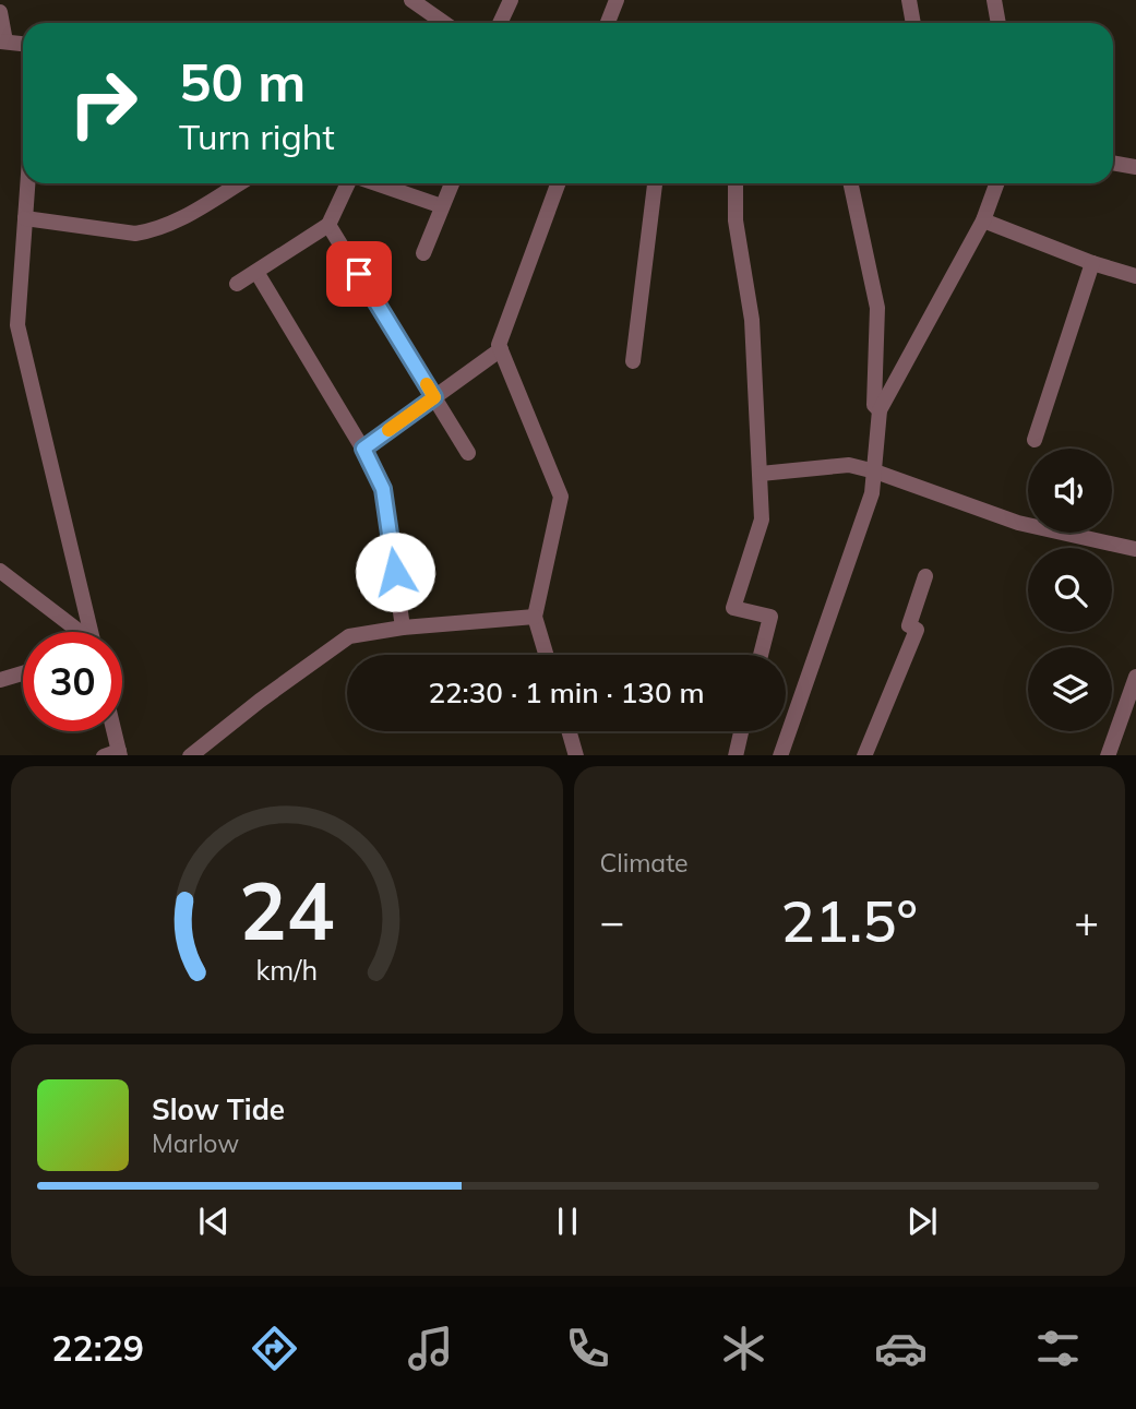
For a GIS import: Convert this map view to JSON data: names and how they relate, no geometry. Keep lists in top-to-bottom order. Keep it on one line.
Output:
{"page":{"turn":["50 m","Turn right"],"limit":"30","trip":"22:30 · 1 min · 130 m","tile":"Climate","heat":["−","21.5°","+"],"song":["Slow Tide","Marlow"],"tabs":"22:29","gauge":["24","km/h"]}}
